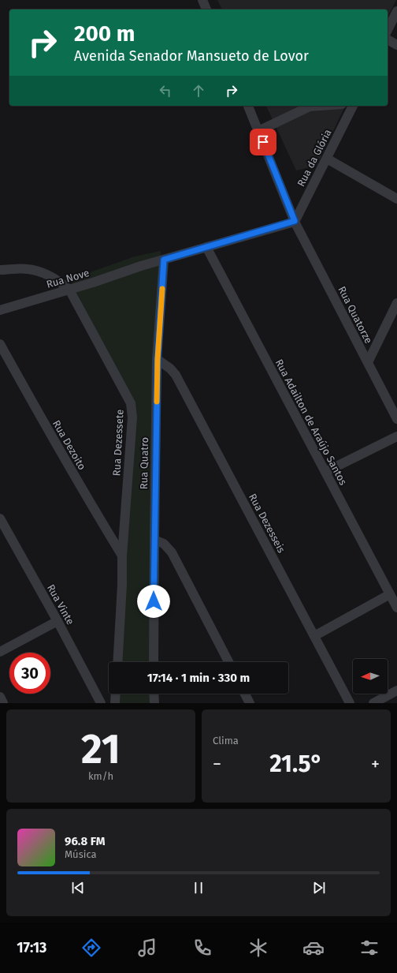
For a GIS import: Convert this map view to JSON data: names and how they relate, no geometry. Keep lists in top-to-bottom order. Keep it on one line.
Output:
{"streets":{"street":["Rua da Glória","Rua Nove","Rua Quatorze","Rua Adailton de Araújo Santos","Rua Dezessete","Rua Dezoito","Rua Quatro","Rua Dezesseis","Rua Vinte"]},"crossings":[["Rua da Glória","Rua Nove"],["Rua da Glória","Rua Quatorze"],["Rua Nove","Rua Quatorze"],["Rua Nove","Rua Adailton de Araújo Santos"],["Rua Nove","Rua Dezessete"],["Rua Nove","Rua Quatro"],["Rua Dezessete","Rua Dezoito"],["Rua Quatro","Rua Dezesseis"]],"north":"left","page":{"turn":["200 m","Avenida Senador Mansueto de Lovor"],"limit":"30","trip":"17:14 · 1 min · 330 m","tile":[["21","km/h"],"Clima"],"heat":["−","21.5°","+"],"song":["96.8 FM","Música"],"tabs":"17:13"}}
